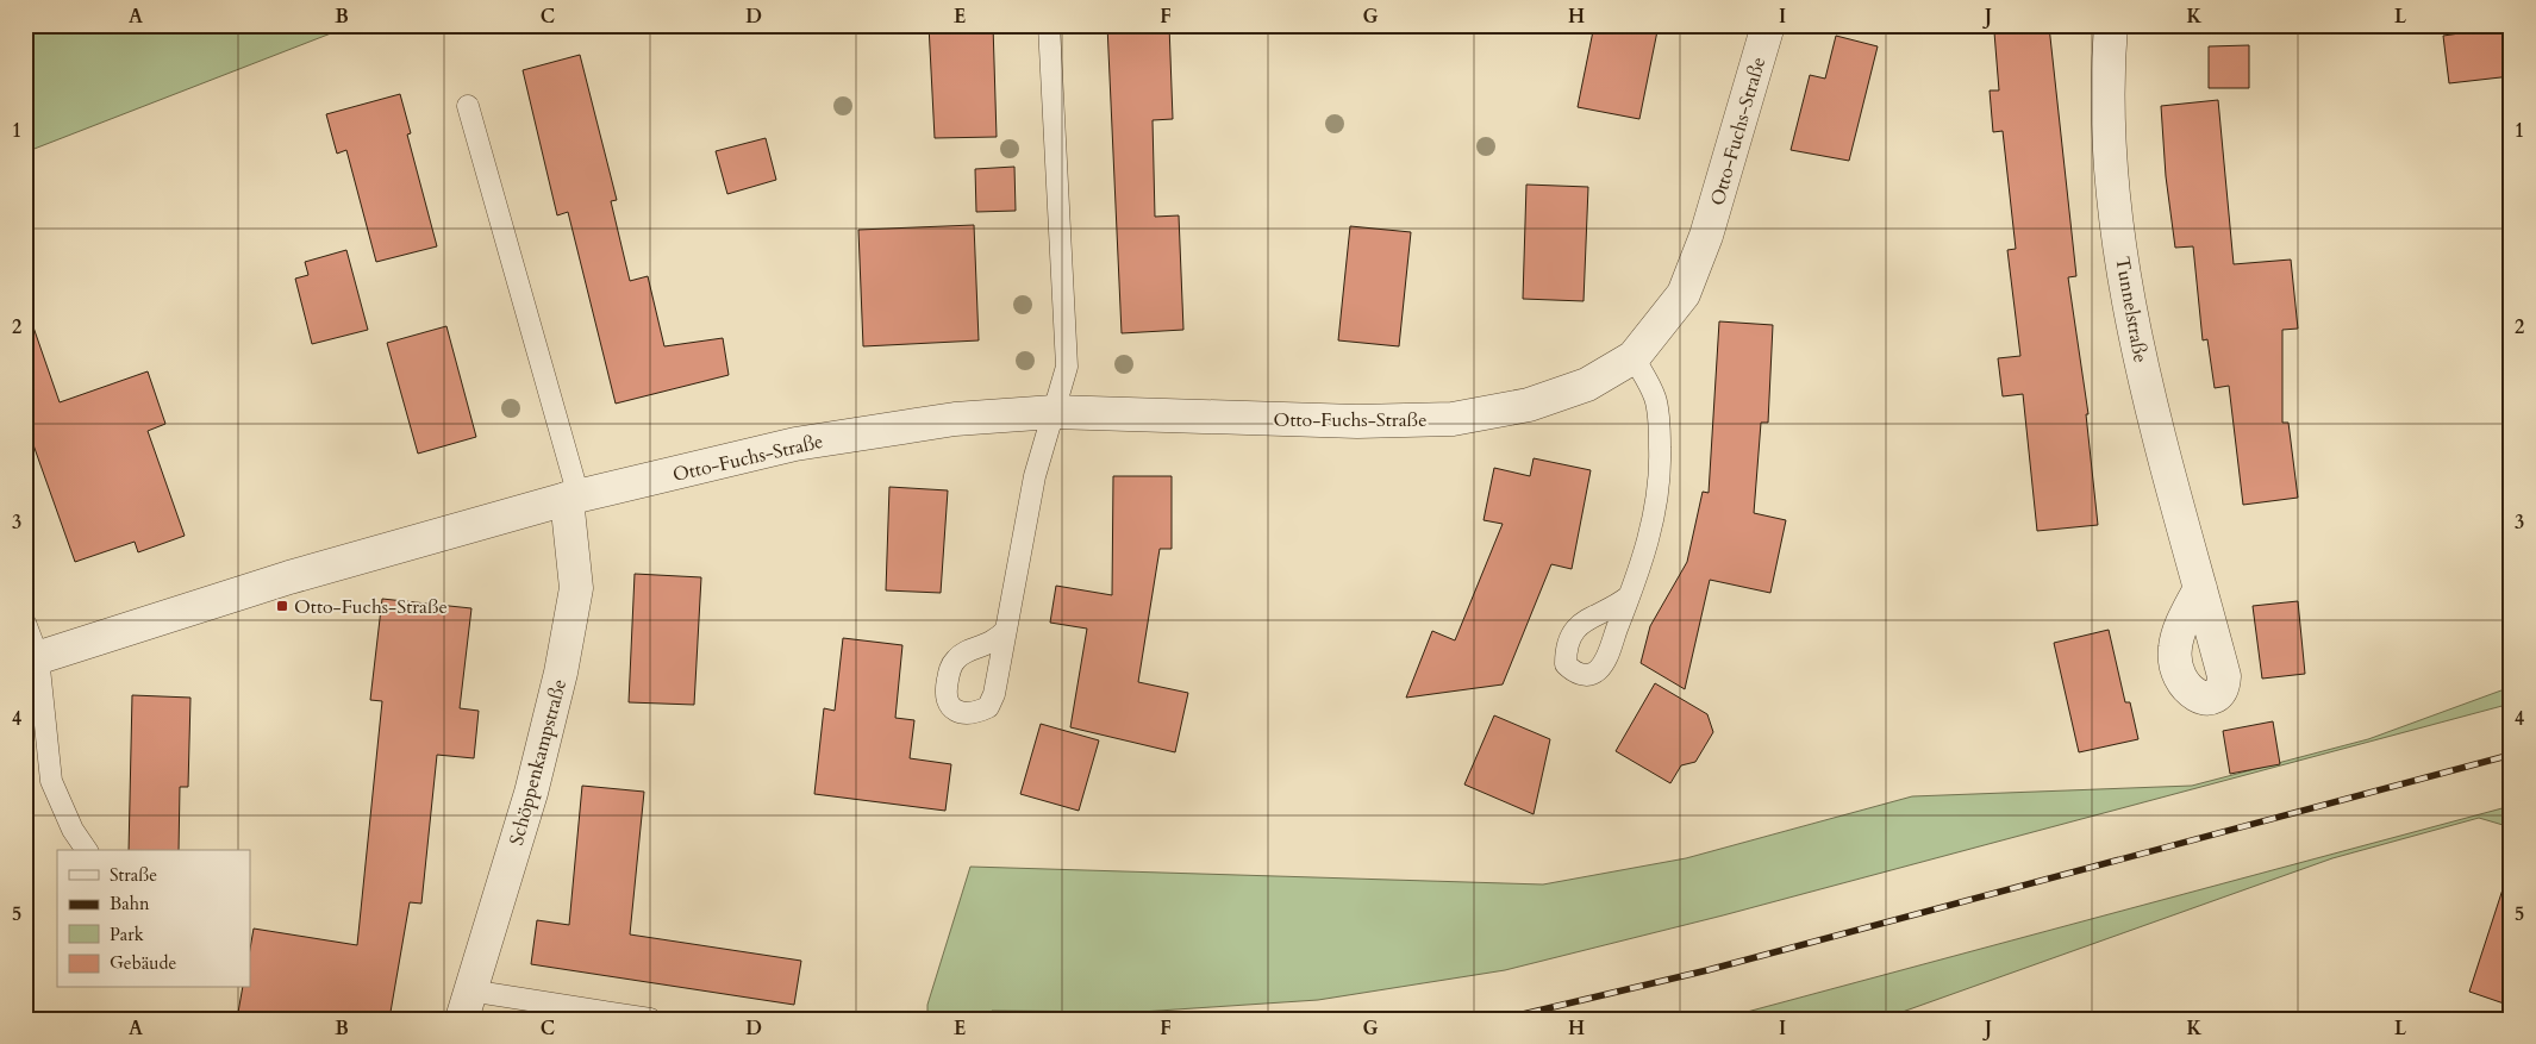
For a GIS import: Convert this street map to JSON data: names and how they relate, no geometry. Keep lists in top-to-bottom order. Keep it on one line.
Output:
{"streets":{"street":["Otto-Fuchs-Straße","Tunnelstraße","Schöppenkampstraße"]},"crossings":[["Otto-Fuchs-Straße","Schöppenkampstraße"]],"places":{"transit":["Otto-Fuchs-Straße"]},"legend":["Straße","Bahn","Park","Gebäude"],"grid":{"columns":["A","B","C","D","E","F","G","H","I","J","K","L"],"rows":["1","2","3","4","5"]}}
